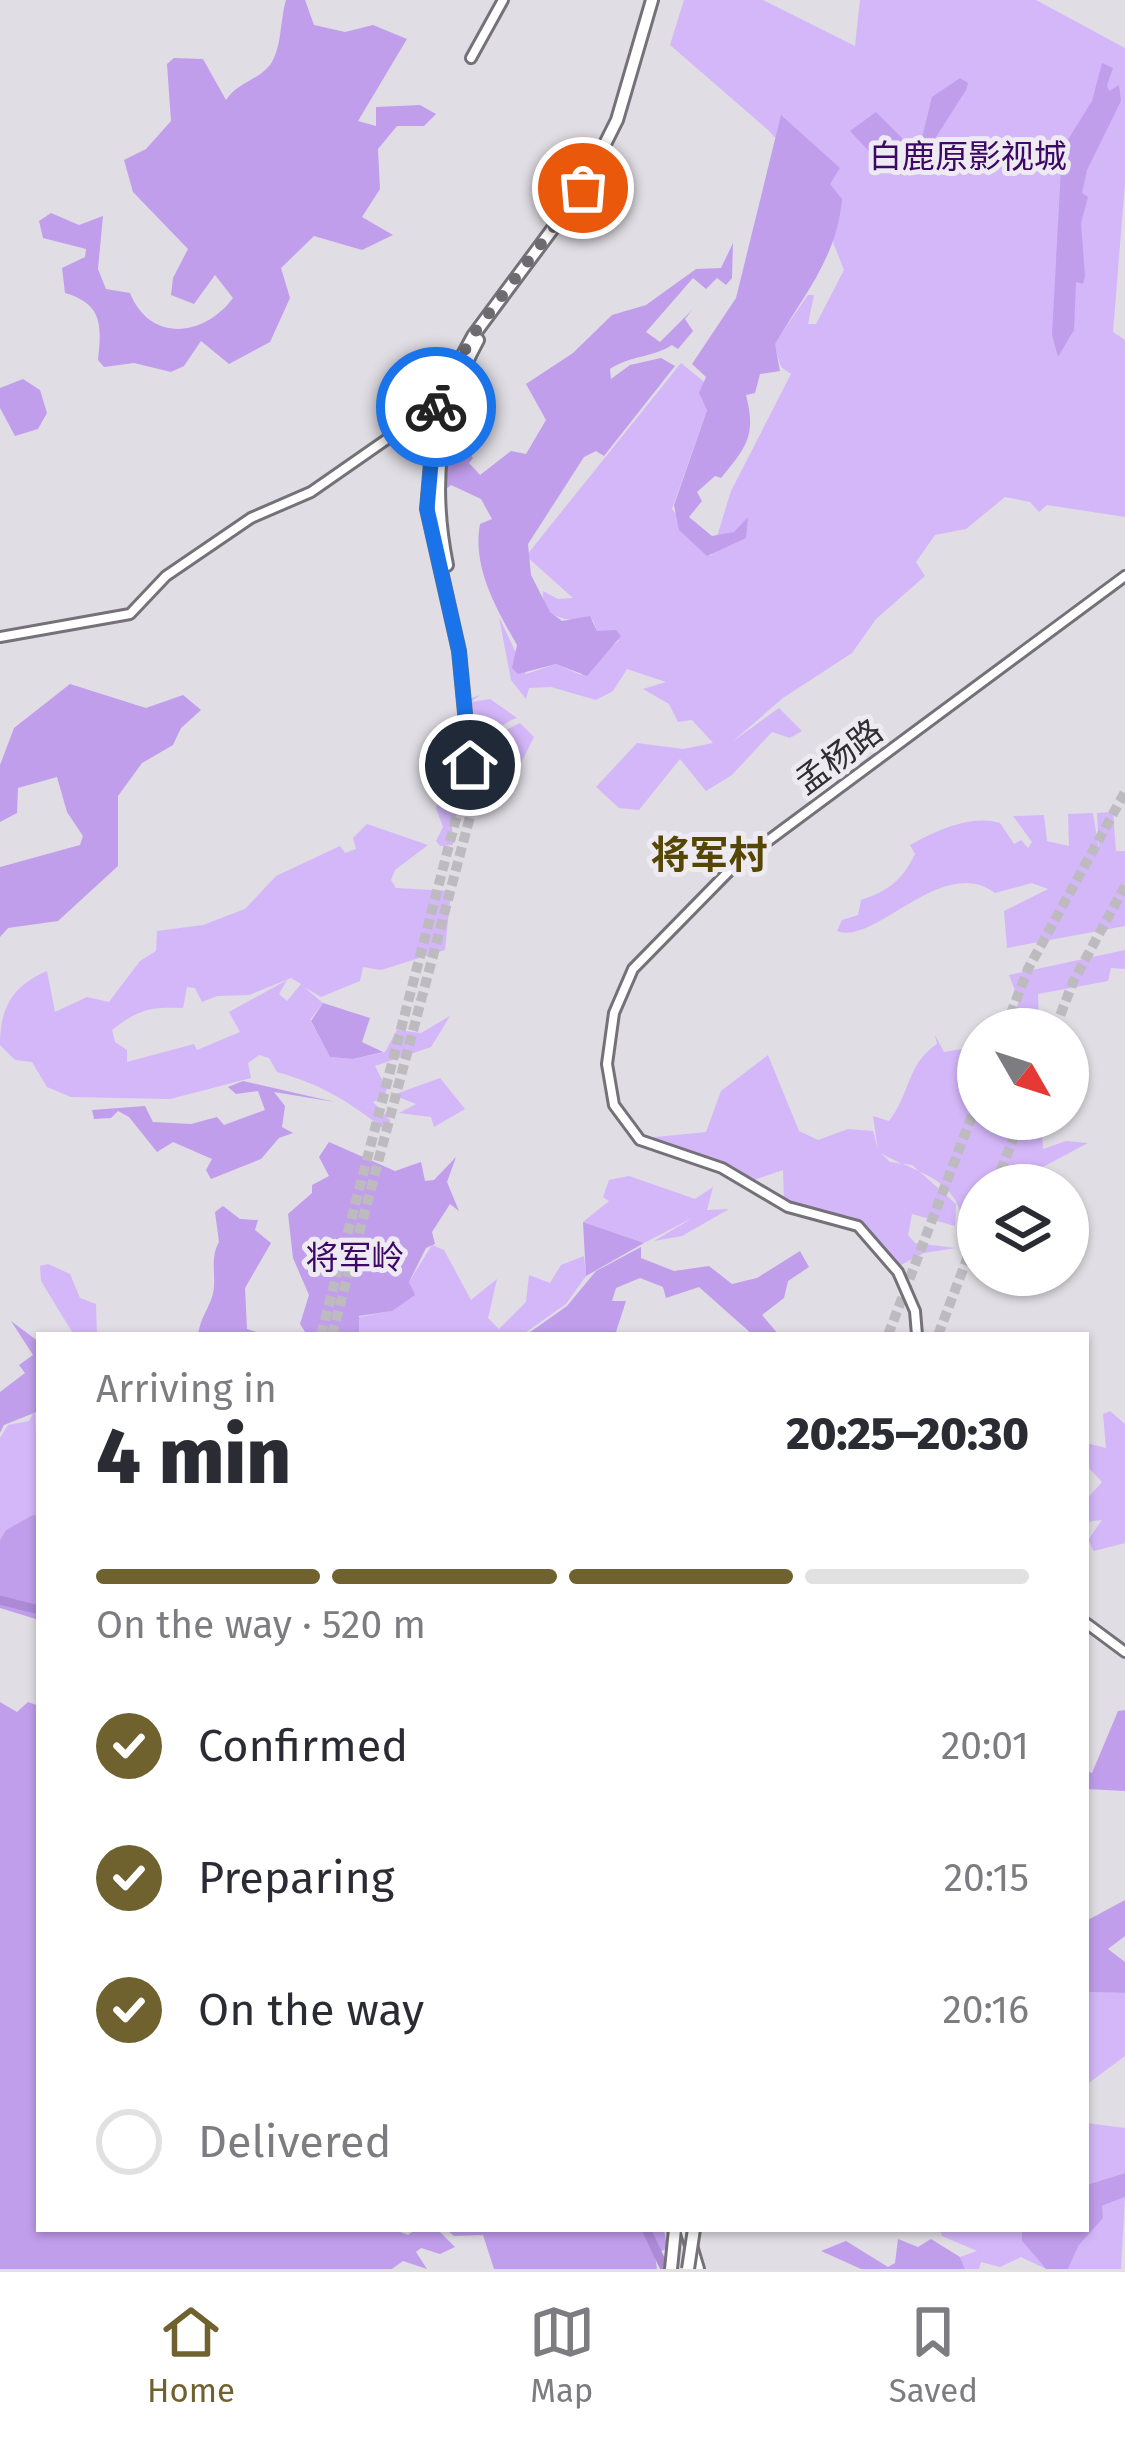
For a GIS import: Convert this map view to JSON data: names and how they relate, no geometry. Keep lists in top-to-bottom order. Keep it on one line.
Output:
{"streets":{"main road":["孟杨路"]},"districts":["将军村"],"parks":["白鹿原影视城","将军岭"],"north":"bottom right","page":{"heading":["4 min","Arriving in","20:25–20:30"],"bar":"On the way · 520 m","list":[["Confirmed","20:01"],["Preparing","20:15"],["On the way","20:16"],"Delivered"],"tabs":["Home","Map","Saved"]}}
